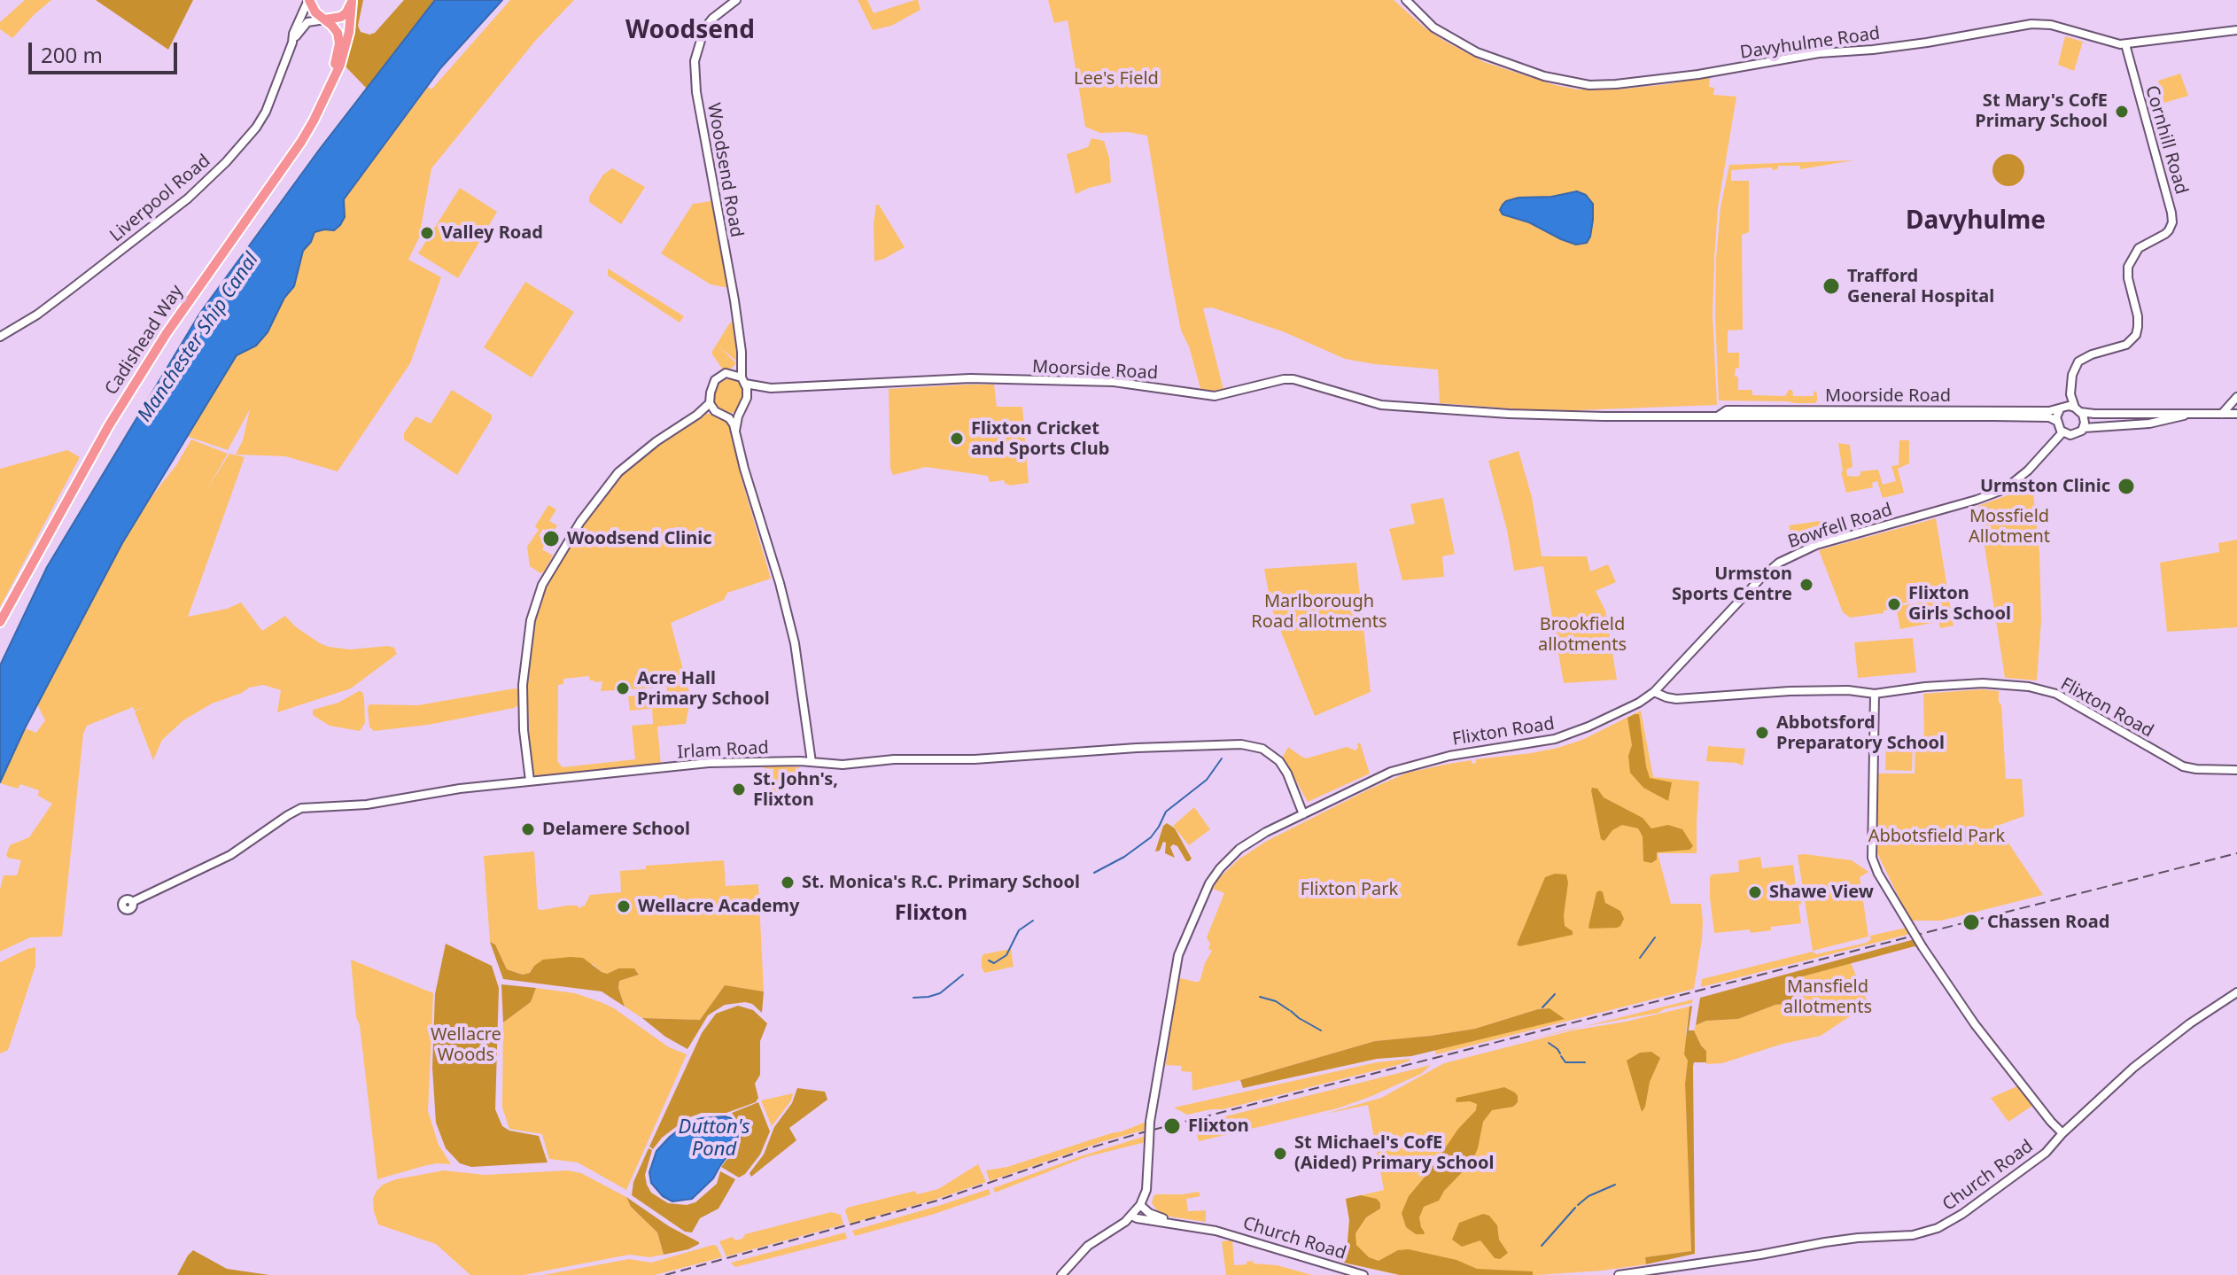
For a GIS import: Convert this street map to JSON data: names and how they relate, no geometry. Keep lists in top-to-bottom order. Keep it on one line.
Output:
{"streets":{"highway":["Cadishead Way"],"street":["Davyhulme Road","Cornhill Road","Woodsend Road","Liverpool Road","Moorside Road","Bowfell Road","Flixton Road","Irlam Road","Church Road"]},"crossings":[["Davyhulme Road","Cornhill Road"],["Cornhill Road","Moorside Road"],["Cornhill Road","Bowfell Road"],["Woodsend Road","Moorside Road"],["Liverpool Road","Cadishead Way"],["Moorside Road","Bowfell Road"],["Bowfell Road","Flixton Road"],["Flixton Road","Irlam Road"]],"districts":["Woodsend","Davyhulme","Flixton"],"water":["Manchester Ship Canal","Dutton's Pond"],"parks":["Lee's Field","Mossfield Allotment","Marlborough Road allotments","Brookfield allotments","Abbotsfield Park","Flixton Park","Mansfield allotments","Wellacre Woods"],"places":["St Mary's CofE Primary School","Valley Road","Trafford General Hospital","Flixton Cricket and Sports Club","Urmston Clinic","Woodsend Clinic","Urmston Sports Centre","Flixton Girls School","Acre Hall Primary School","Abbotsford Preparatory School","St. John's, Flixton","Delamere School","St. Monica's R.C. Primary School","Shawe View","Wellacre Academy","Chassen Road","Flixton","St Michael's CofE (Aided) Primary School"],"scale_bar":"200 m"}
